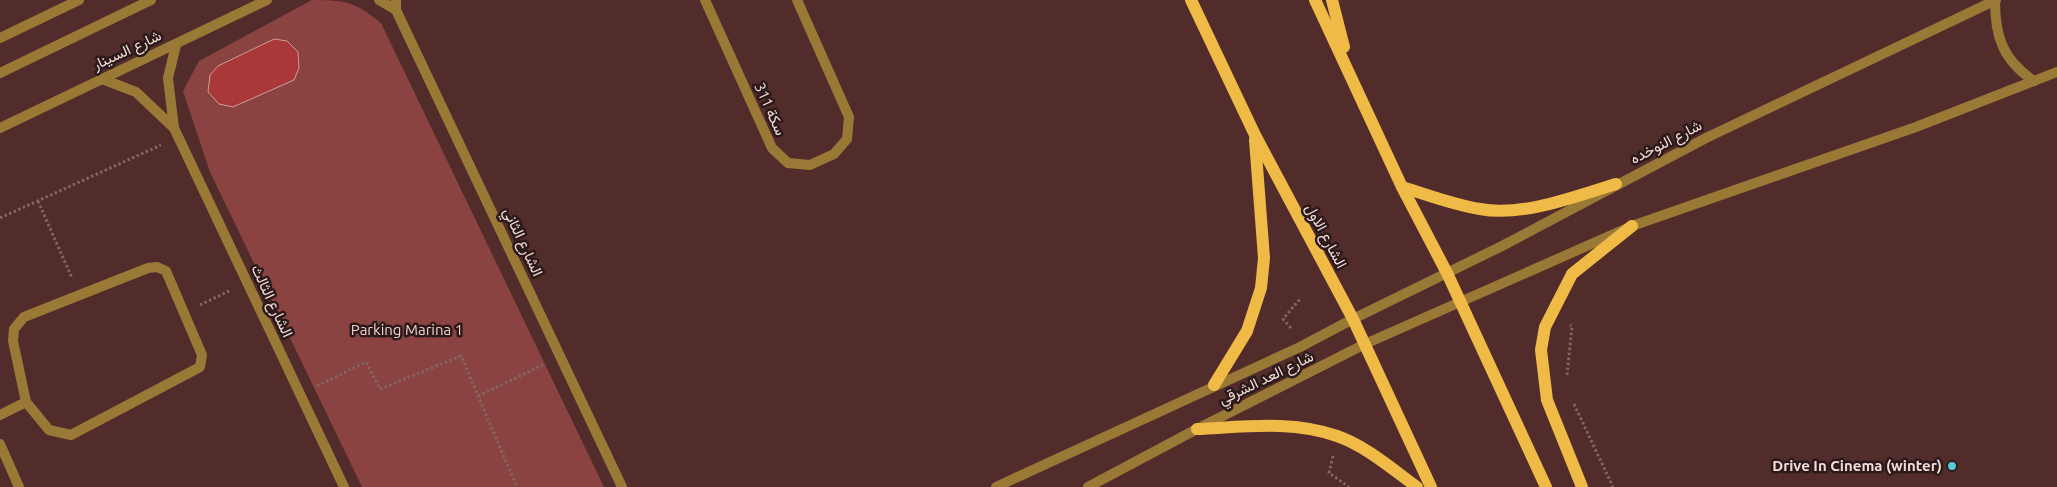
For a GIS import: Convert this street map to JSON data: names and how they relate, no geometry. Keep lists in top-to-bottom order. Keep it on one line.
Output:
{"streets":{"main road":["الشارع الاول"],"street":["شارع السينار","سكة 311","شارع النوخده","الشارع الثاني","الشارع الثالث","شارع العد الشرقي"]},"crossings":[["شارع السينار","الشارع الثالث"],["شارع النوخده","الشارع الاول"],["شارع النوخده","شارع العد الشرقي"],["الشارع الاول","شارع العد الشرقي"]],"parks":["Parking Marina 1"],"places":["Drive In Cinema (winter)"]}
